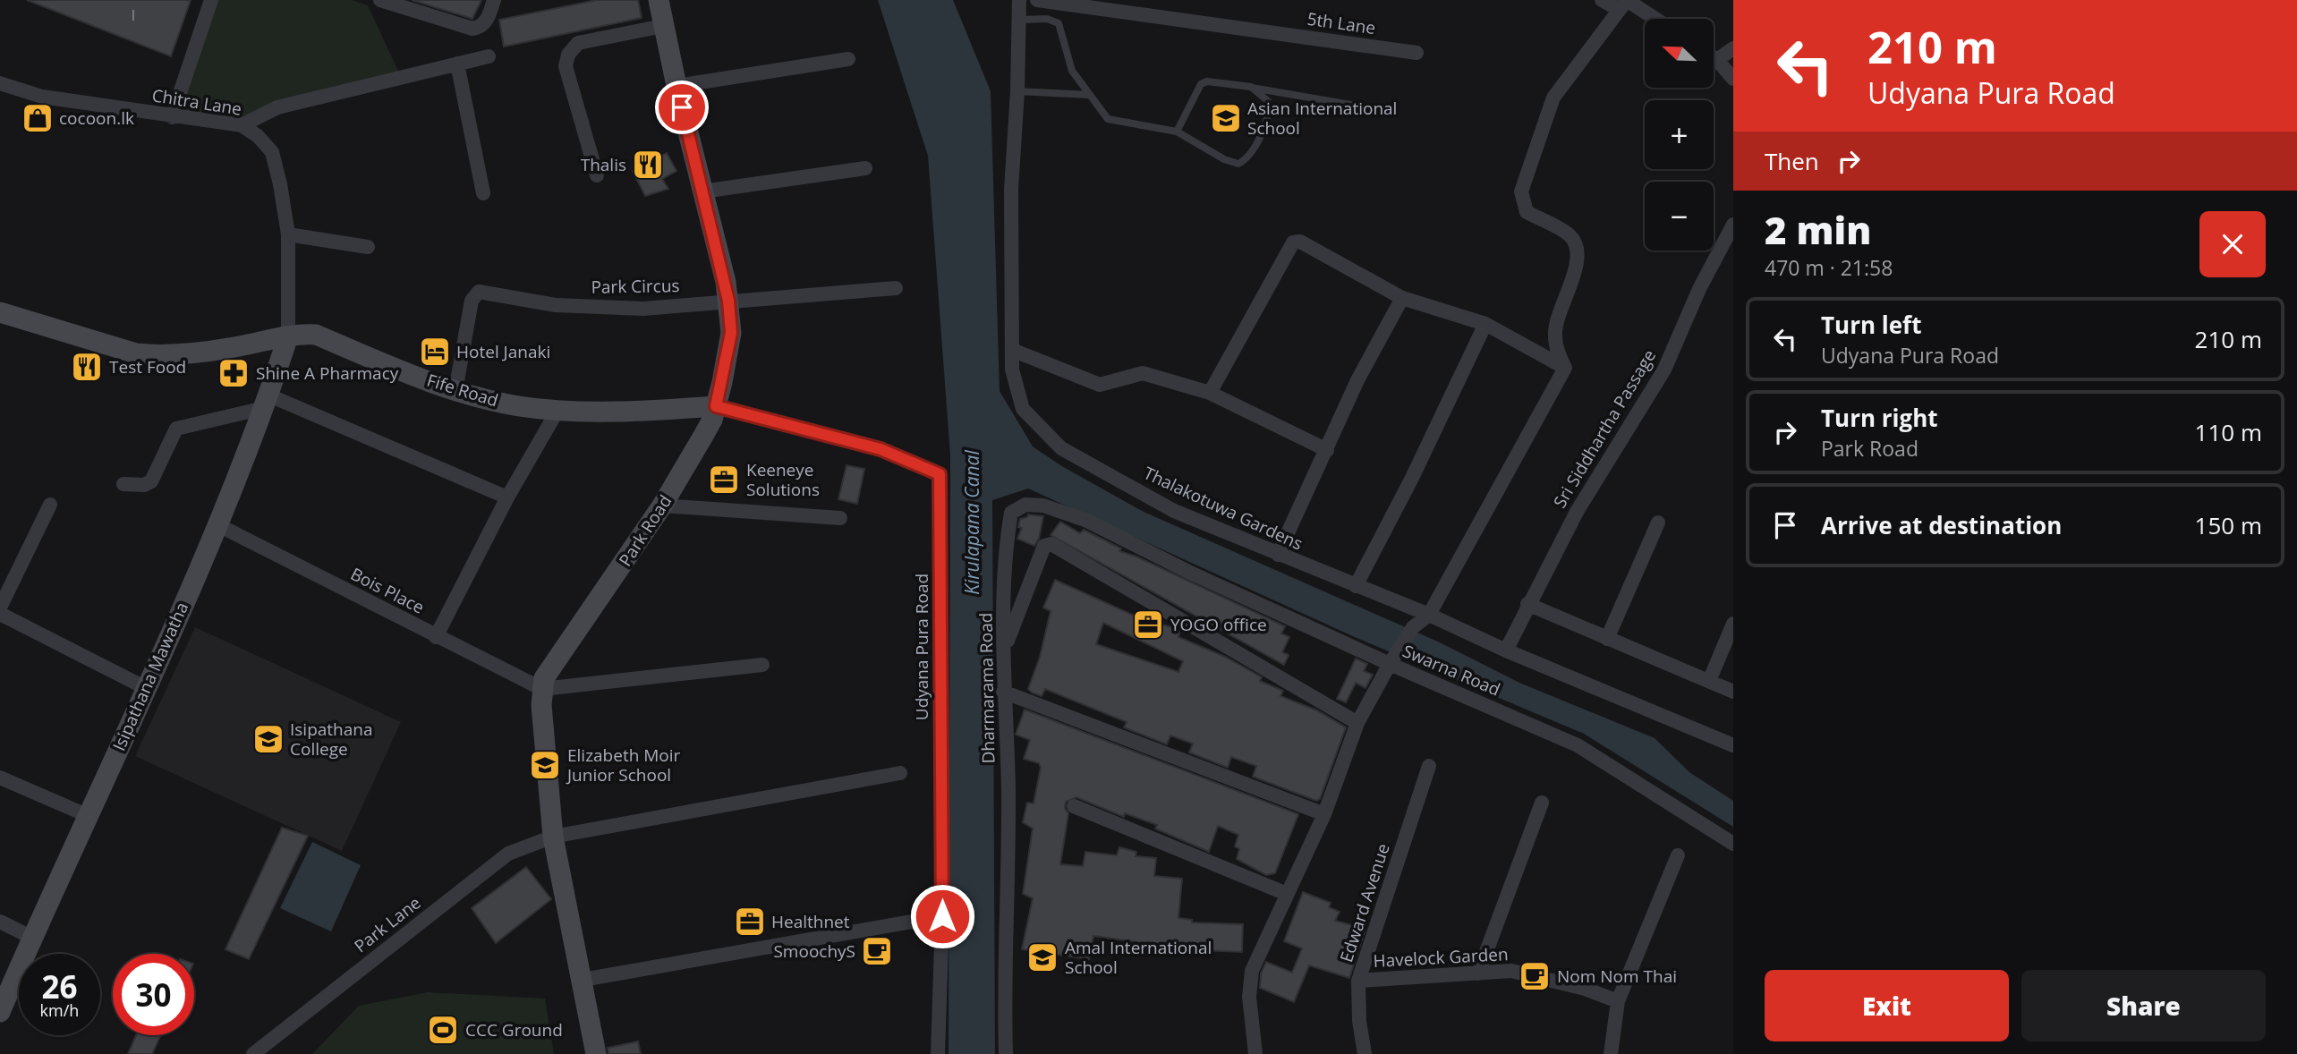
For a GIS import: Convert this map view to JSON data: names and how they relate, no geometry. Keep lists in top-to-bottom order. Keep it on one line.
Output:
{"streets":{"main road":["Fife Road","Park Road","Isipathana Mawatha"],"street":["5th Lane","Chitra Lane","Park Circus","Sri Siddhartha Passage","Thalakotuwa Gardens","Bois Place","Udyana Pura Road","Swarna Road","Dharmarama Road","Edward Avenue","Park Lane","Havelock Garden"]},"crossings":[["Chitra Lane","Fife Road"],["Chitra Lane","Isipathana Mawatha"],["Park Circus","Fife Road"],["Park Circus","Park Road"],["Fife Road","Park Road"],["Fife Road","Udyana Pura Road"],["Fife Road","Isipathana Mawatha"],["Sri Siddhartha Passage","Thalakotuwa Gardens"],["Park Road","Bois Place"],["Park Road","Udyana Pura Road"],["Park Road","Park Lane"],["Bois Place","Isipathana Mawatha"],["Swarna Road","Dharmarama Road"],["Edward Avenue","Havelock Garden"]],"water":["Kirulapana Canal"],"places":{"shop":["cocoon.lk"],"school or university":["Asian International School","Isipathana College","Elizabeth Moir Junior School","Amal International School"],"restaurant":["Thalis","Test Food"],"hotel":["Hotel Janaki"],"pharmacy":["Shine A Pharmacy"],"office":["Keeneye Solutions","YOGO office","Healthnet"],"cafe":["SmoochyS","Nom Nom Thai"],"sports":["CCC Ground"]},"house_numbers":["I"],"north":"top left","page":{"turn":["210 m","Udyana Pura Road"],"map_buttons":["+","−"],"then":"Then","heading":["2 min","470 m · 21:58"],"list":[{"name":"Turn left","note":"Udyana Pura Road","value":"210 m"},{"name":"Turn right","note":"Park Road","value":"110 m"},{"name":"Arrive at destination","value":"150 m"}],"speed":"26 km/h","limit":"30","buttons":["Exit","Share"]}}
